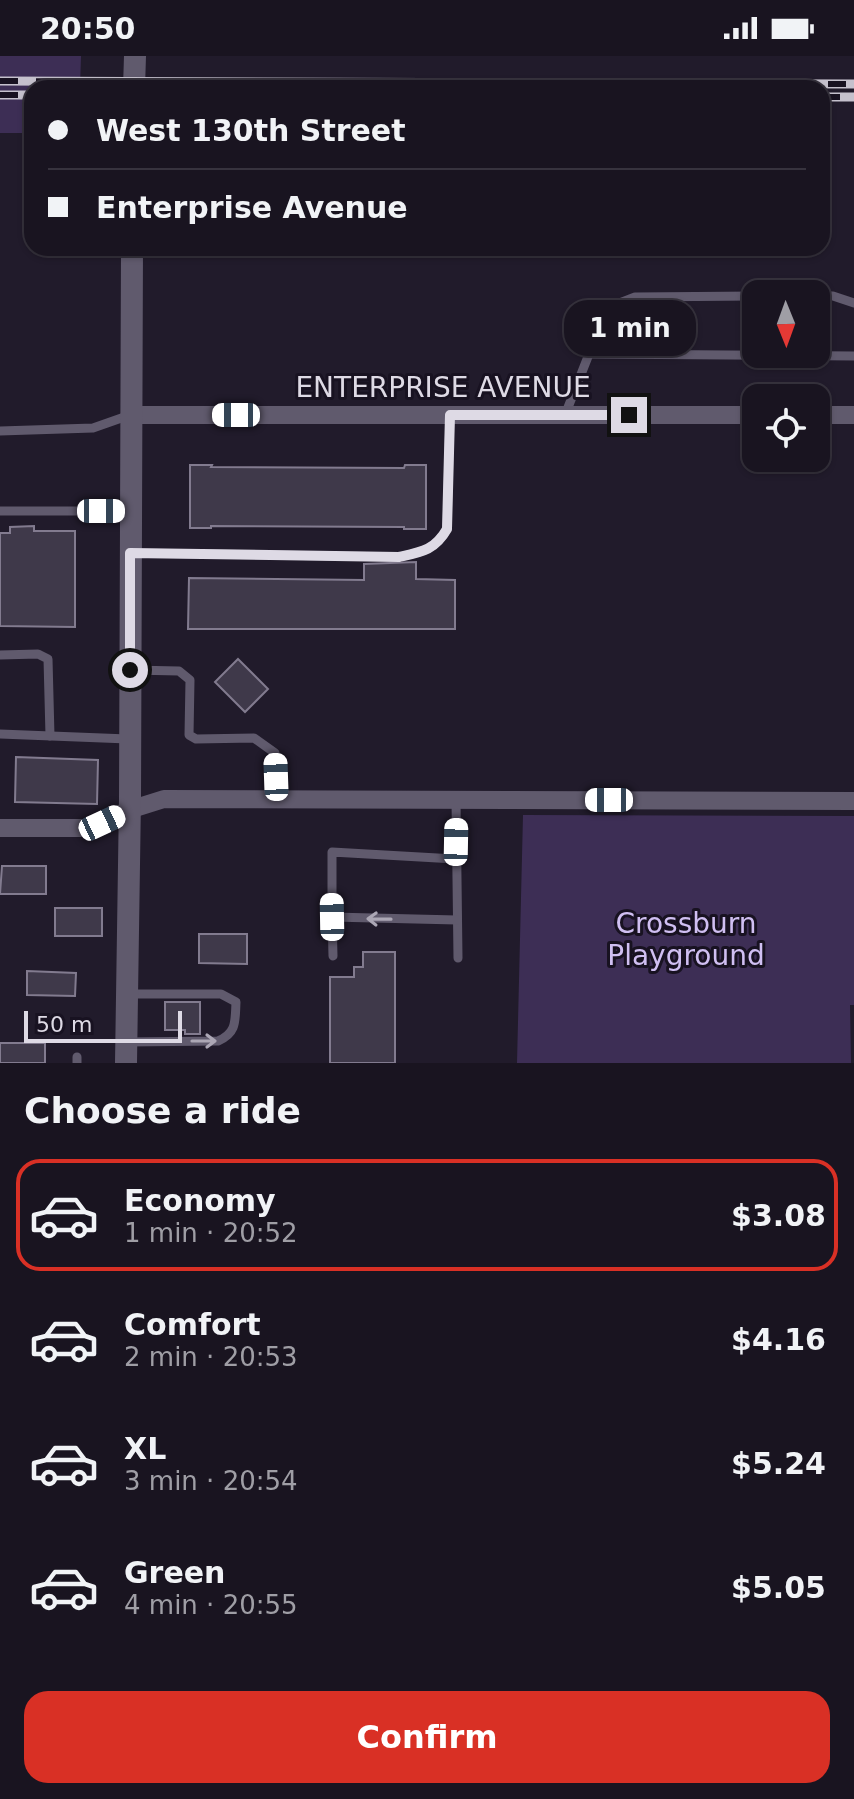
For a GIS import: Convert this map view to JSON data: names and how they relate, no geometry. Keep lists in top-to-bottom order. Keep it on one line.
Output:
{"streets":{"street":["ENTERPRISE AVENUE"]},"parks":["Crossburn Playground"],"scale_bar":"50 m","north":"bottom","page":{"status":"20:50","banner":["West 130th Street","Enterprise Avenue"],"bubble":"1 min","scale":"50 m","heading":"Choose a ride","list":[{"name":"Economy","note":"1 min · 20:52","value":"$3.08"},{"name":"Comfort","note":"2 min · 20:53","value":"$4.16"},{"name":"XL","note":"3 min · 20:54","value":"$5.24"},{"name":"Green","note":"4 min · 20:55","value":"$5.05"}],"buttons":"Confirm"}}
